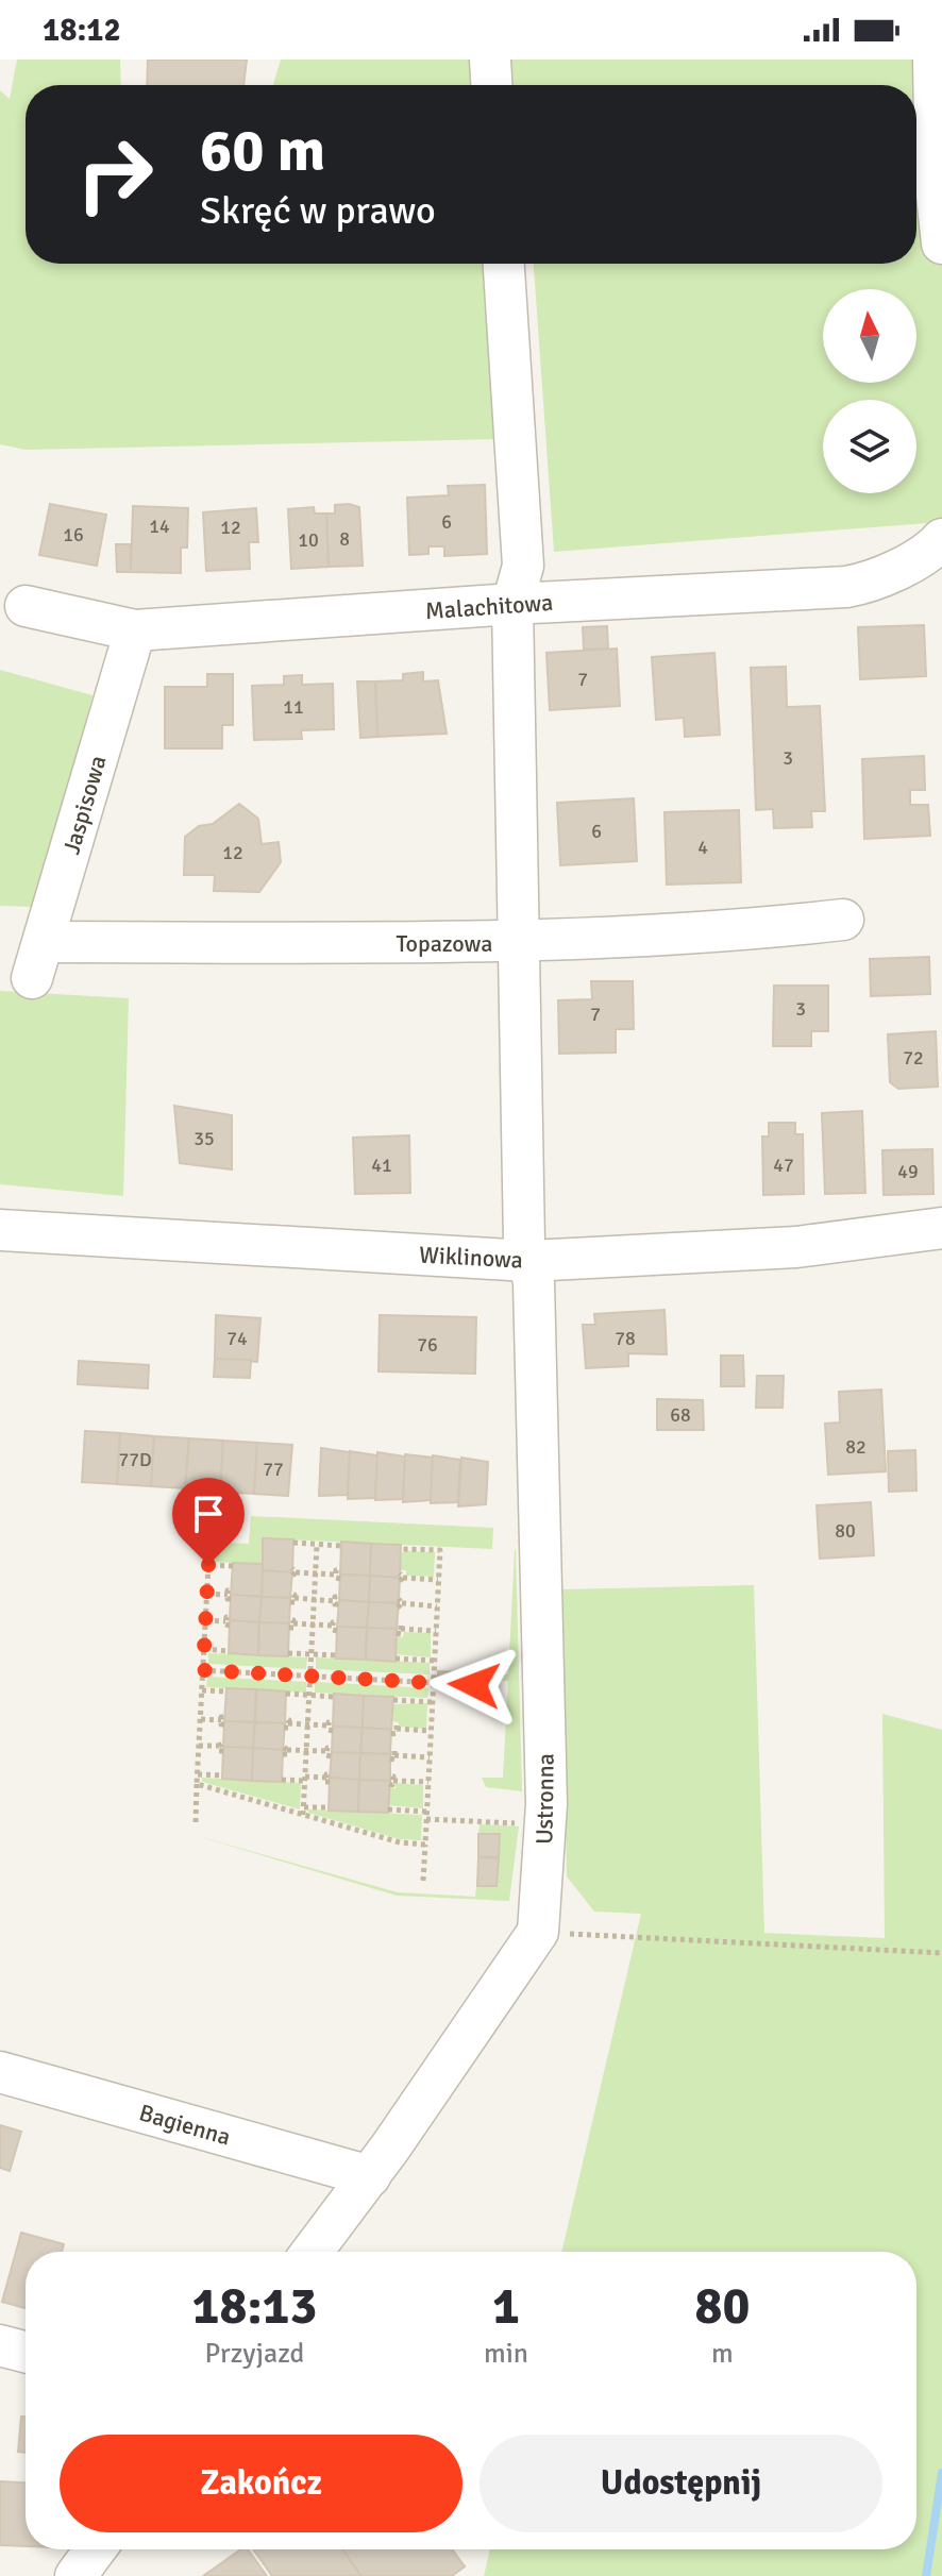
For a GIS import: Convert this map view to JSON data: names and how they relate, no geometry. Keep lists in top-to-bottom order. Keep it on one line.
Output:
{"streets":{"street":["Malachitowa","Jaspisowa","Topazowa","Wiklinowa","Ustronna","Bagienna"]},"crossings":[["Malachitowa","Jaspisowa"],["Malachitowa","Ustronna"],["Jaspisowa","Topazowa"],["Topazowa","Ustronna"],["Wiklinowa","Ustronna"]],"house_numbers":["6","14","12","16","8","10","7","11","3","6","4","12","3","7","72","35","41","47","49","74","78","76","68","82","77D","77","80"],"north":"top","page":{"status":"18:12","turn":["60 m","Skręć w prawo"],"eta":["18:13","Przyjazd","1","min","80","m"],"buttons":["Zakończ","Udostępnij"]}}
